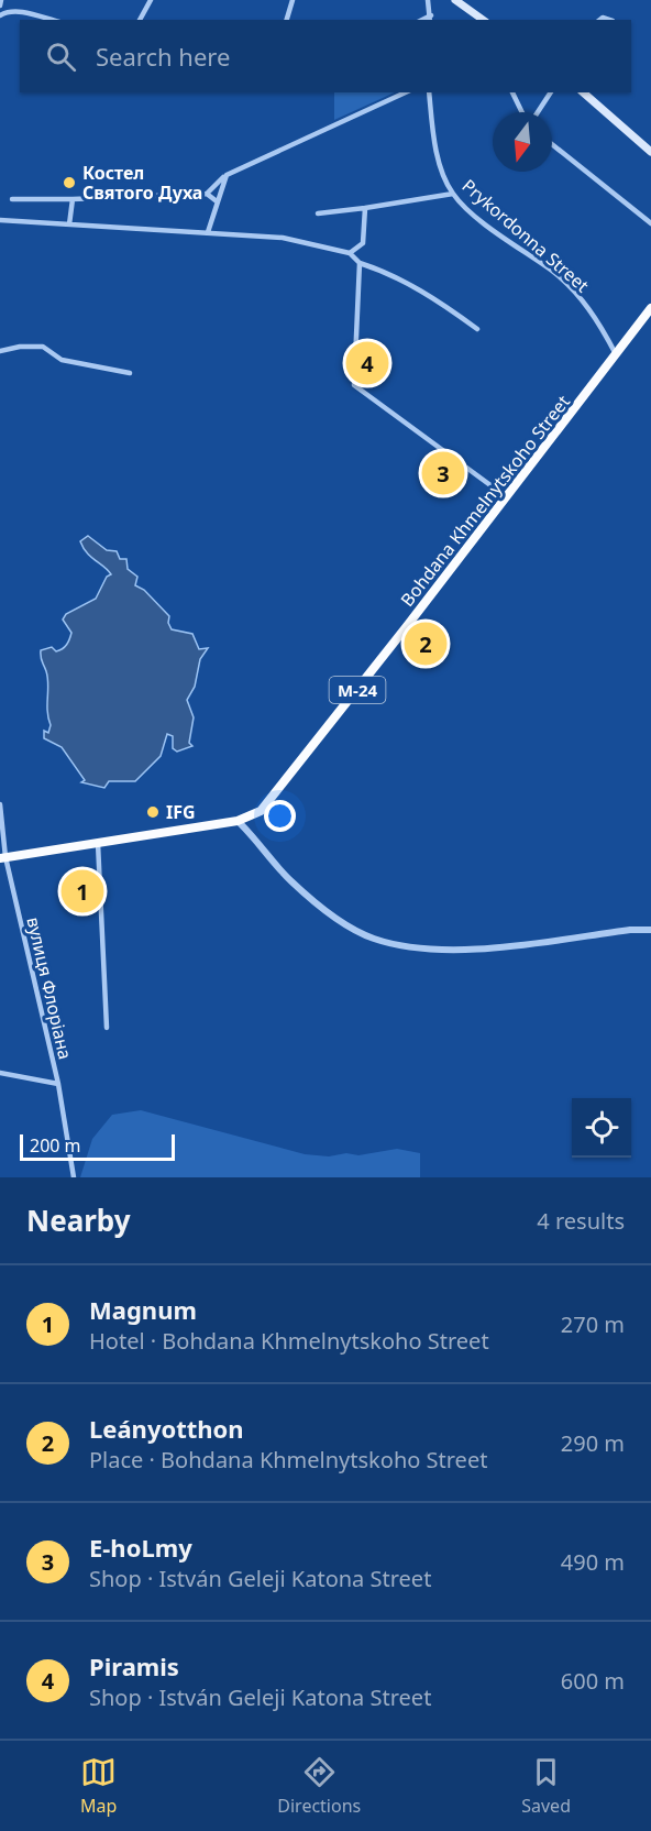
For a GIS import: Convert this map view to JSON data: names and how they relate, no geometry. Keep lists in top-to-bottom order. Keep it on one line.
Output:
{"streets":{"highway":["Bohdana Khmelnytskoho Street","М-24"],"street":["Prykordonna Street","вулиця Флоріана"]},"crossings":[["Prykordonna Street","Bohdana Khmelnytskoho Street"],["Bohdana Khmelnytskoho Street","вулиця Флоріана"]],"places":["Костел Святого Духа","IFG"],"scale_bar":"200 m","north":"bottom","page":{"search":"Search here","pins":["4","3","2","1"],"scale":"200 m","heading":["Nearby","4 results"],"list":[{"mark":"1","name":"Magnum","note":"Hotel · Bohdana Khmelnytskoho Street","value":"270 m"},{"mark":"2","name":"Leányotthon","note":"Place · Bohdana Khmelnytskoho Street","value":"290 m"},{"mark":"3","name":"E-hoLmy","note":"Shop · István Geleji Katona Street","value":"490 m"},{"mark":"4","name":"Piramis","note":"Shop · István Geleji Katona Street","value":"600 m"}],"nav":["Map","Directions","Saved"]}}
